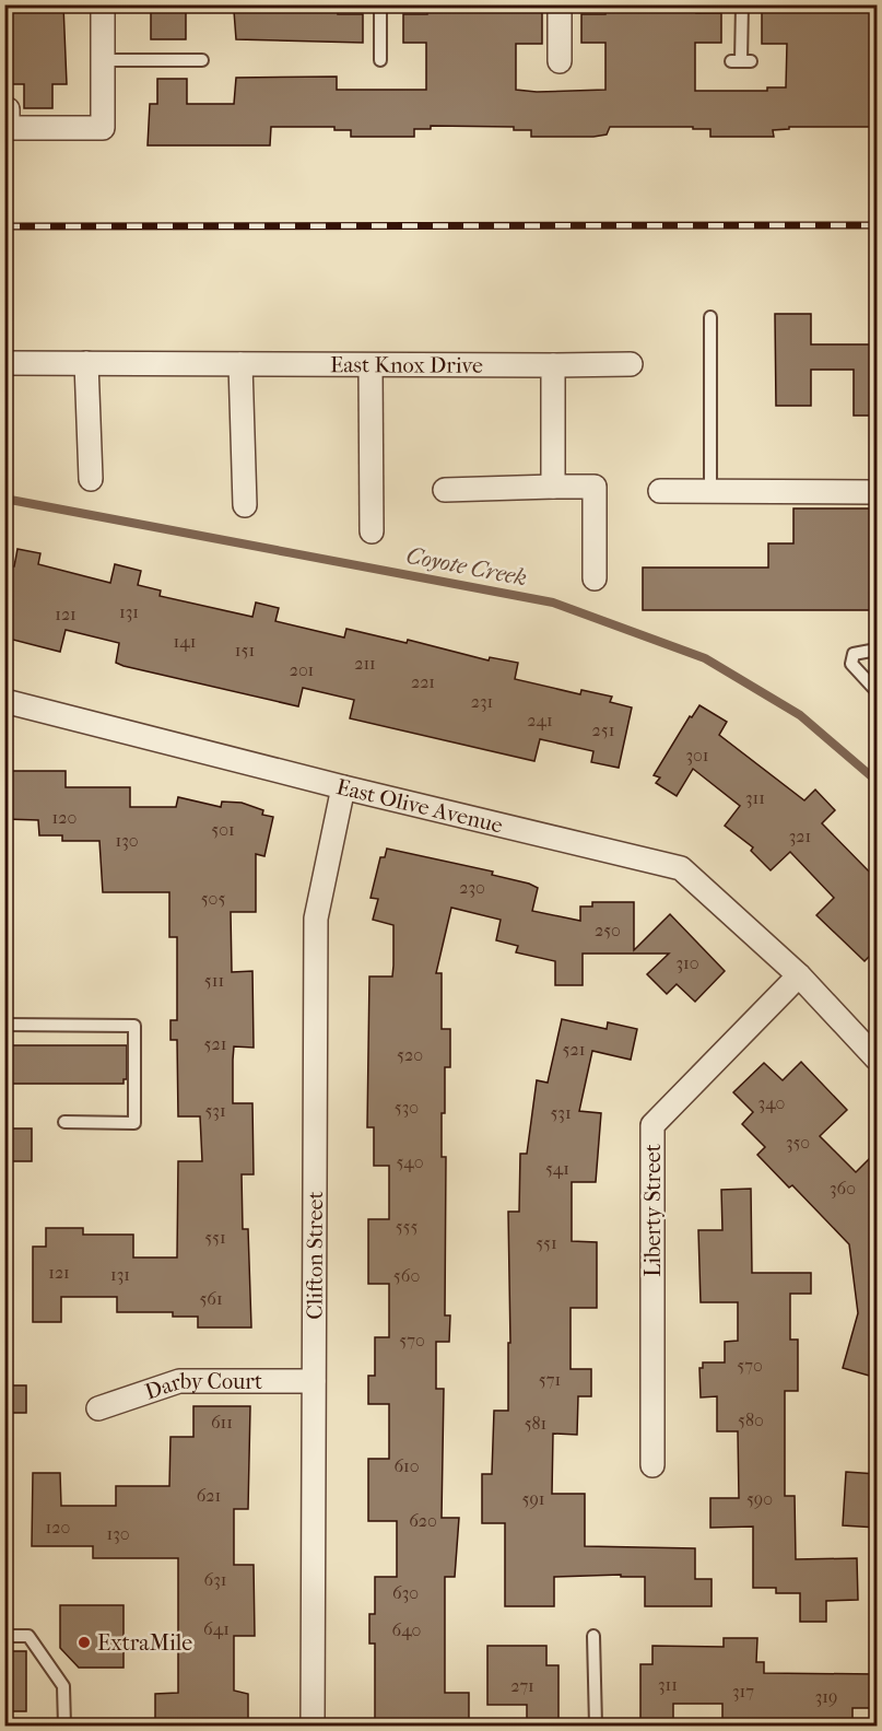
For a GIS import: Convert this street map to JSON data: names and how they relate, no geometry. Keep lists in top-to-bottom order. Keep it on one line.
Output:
{"streets":{"street":["East Knox Drive","East Olive Avenue","Liberty Street","Clifton Street","Darby Court"]},"crossings":[["East Olive Avenue","Liberty Street"],["East Olive Avenue","Clifton Street"],["Clifton Street","Darby Court"]],"water":["Coyote Creek"],"places":["ExtraMile"],"house_numbers":["131","121","141","151","211","201","221","231","241","251","301","311","120","501","321","130","230","505","250","310","511","521","521","520","340","530","531","531","350","540","541","360","555","551","551","121","131","560","561","570","570","571","580","611","581","610","621","591","590","620","120","130","631","630","641","640","311","271","317","319"]}
